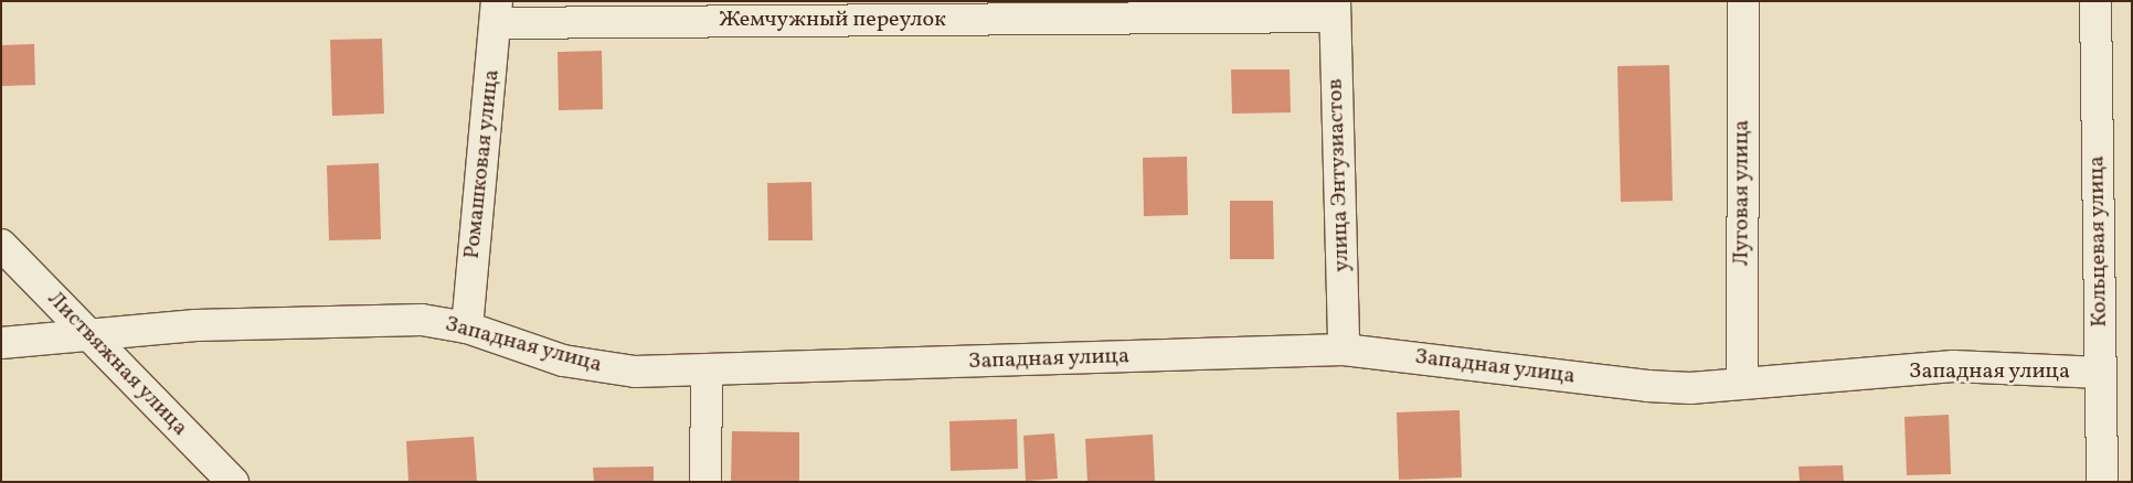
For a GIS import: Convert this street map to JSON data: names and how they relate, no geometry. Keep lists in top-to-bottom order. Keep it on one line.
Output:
{"streets":{"street":["Жемчужный переулок","Ромашковая улица","улица Энтузиастов","Луговая улица","Кольцевая улица","Западная улица","Листвяжная улица"]},"crossings":[["Жемчужный переулок","Ромашковая улица"],["Жемчужный переулок","улица Энтузиастов"],["Ромашковая улица","Западная улица"],["улица Энтузиастов","Западная улица"],["Луговая улица","Западная улица"],["Кольцевая улица","Западная улица"],["Западная улица","Листвяжная улица"]]}
